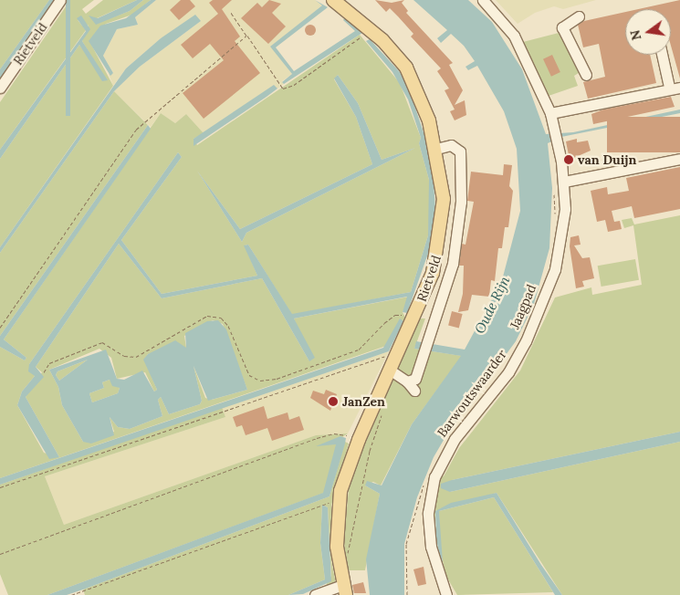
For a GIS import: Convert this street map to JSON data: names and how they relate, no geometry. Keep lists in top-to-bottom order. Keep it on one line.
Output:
{"streets":{"main road":["Rietveld"],"street":["Barwoutswaarder"]},"water":["Oude Rijn"],"places":["van Duijn","JanZen"],"north":"left"}
